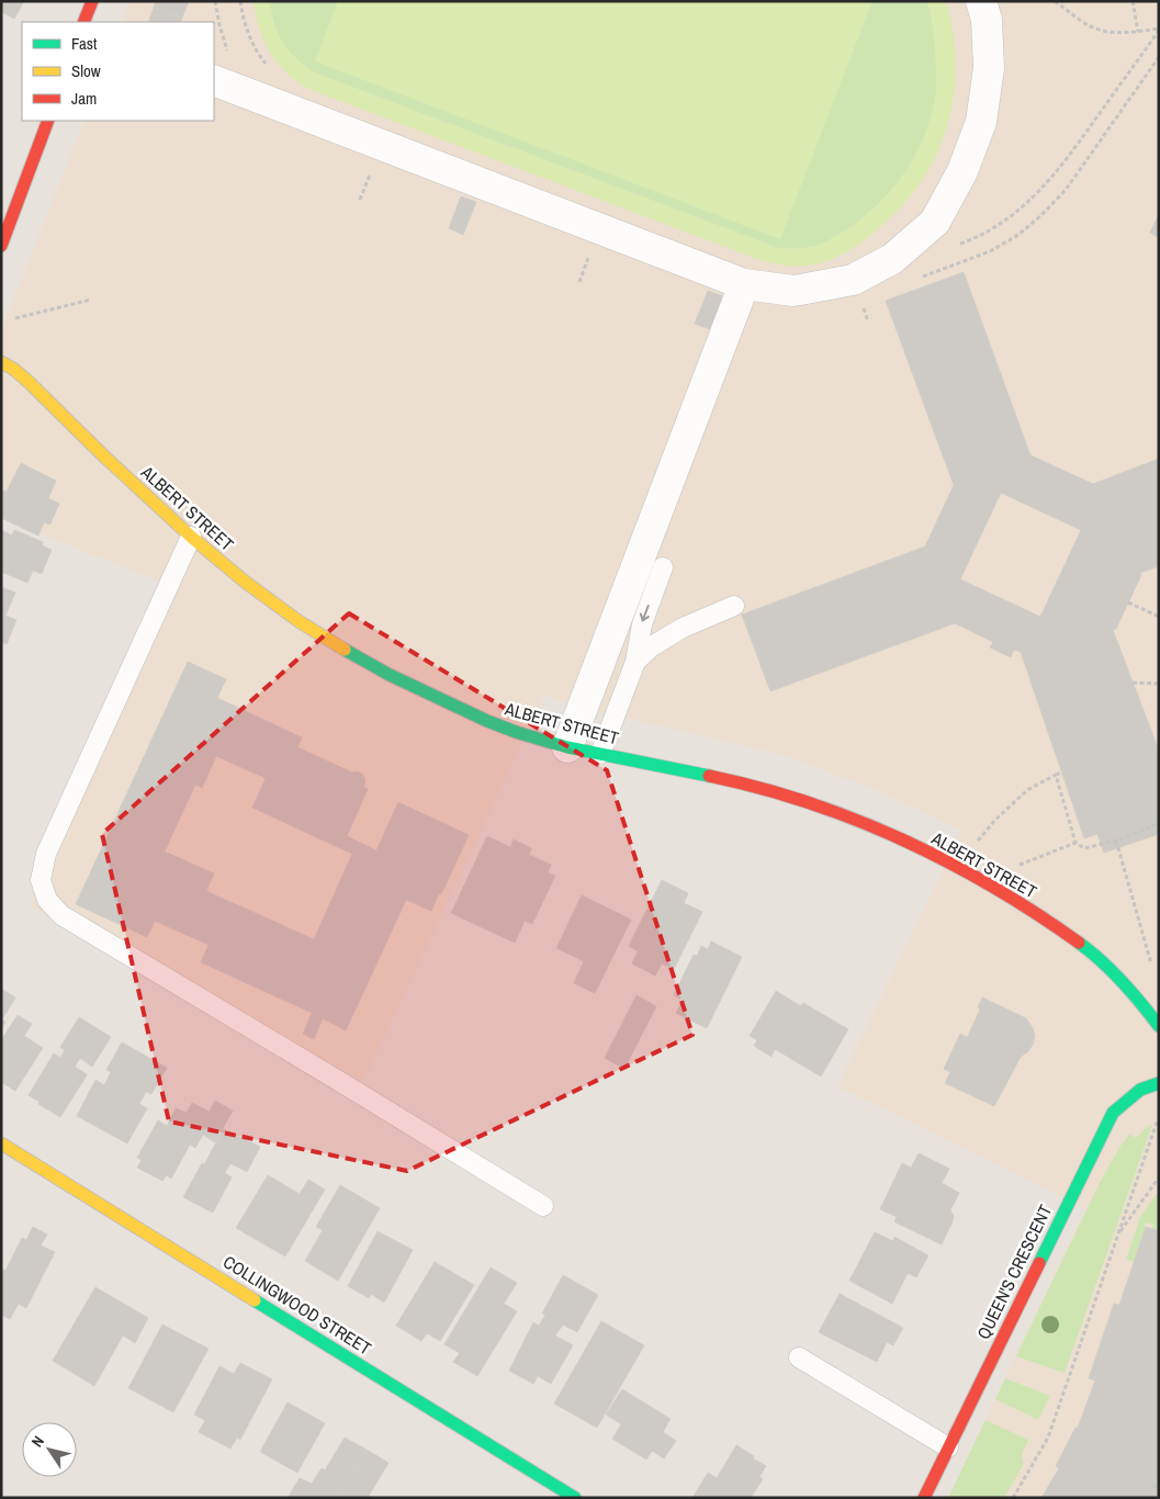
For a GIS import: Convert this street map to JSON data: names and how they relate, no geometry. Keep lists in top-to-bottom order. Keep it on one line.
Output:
{"streets":{"main road":["ALBERT STREET","QUEEN'S CRESCENT","COLLINGWOOD STREET"]},"legend":["Fast","Slow","Jam"],"north":"top left"}
